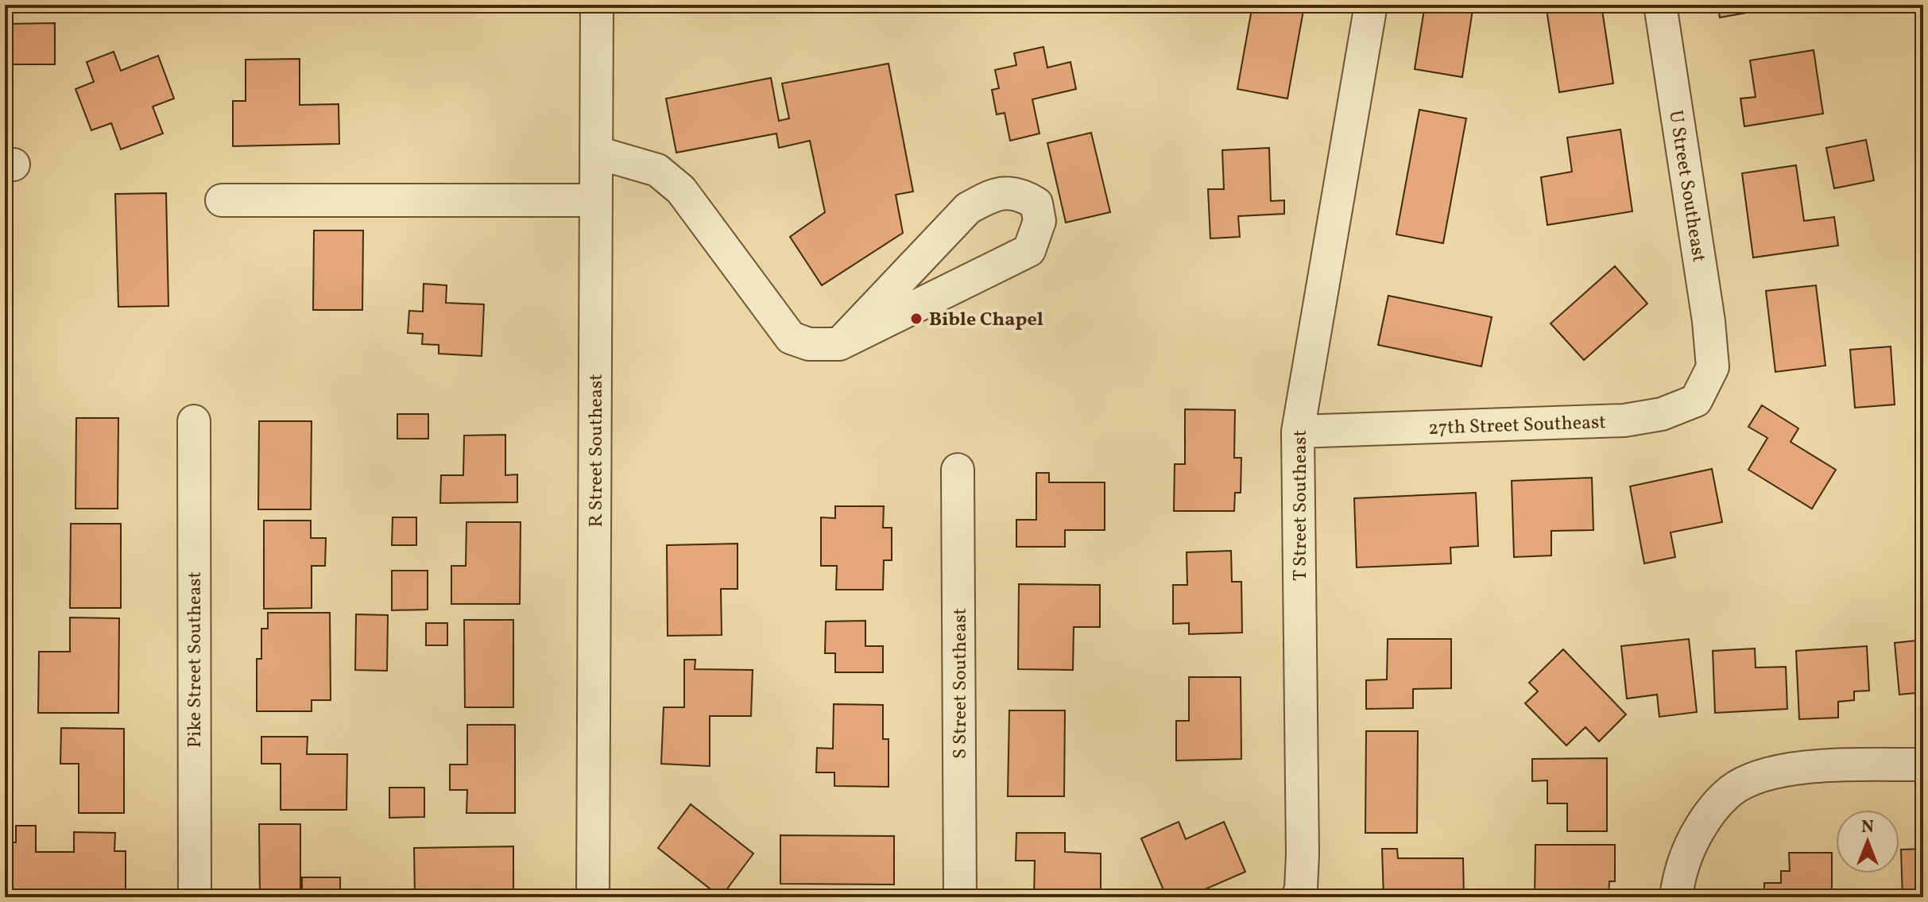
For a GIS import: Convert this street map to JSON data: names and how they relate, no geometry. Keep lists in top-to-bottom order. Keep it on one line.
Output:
{"streets":{"street":["U Street Southeast","27th Street Southeast","R Street Southeast","T Street Southeast","Pike Street Southeast","S Street Southeast"]},"crossings":[["U Street Southeast","27th Street Southeast"],["27th Street Southeast","T Street Southeast"]],"places":["Bible Chapel"],"north":"top"}
